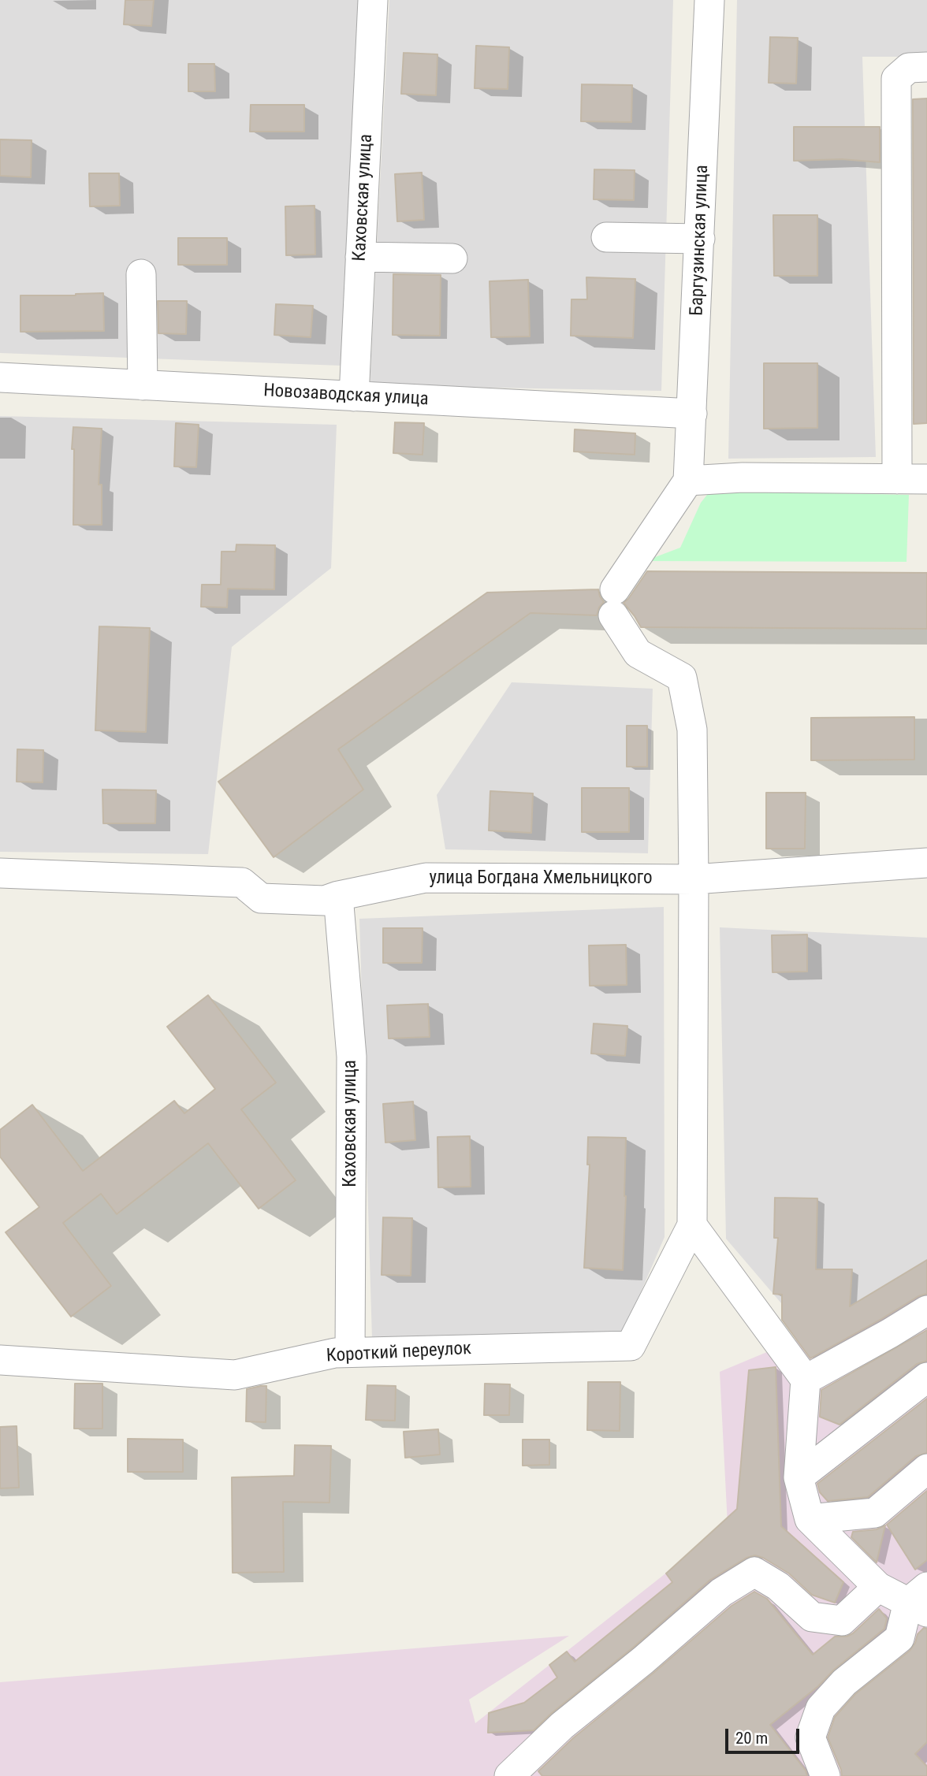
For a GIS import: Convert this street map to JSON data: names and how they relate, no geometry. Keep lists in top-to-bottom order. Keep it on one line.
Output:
{"streets":{"street":["Каховская улица","Баргузинская улица","Новозаводская улица","улица Богдана Хмельницкого","Короткий переулок"]},"crossings":[["Каховская улица","Новозаводская улица"],["Каховская улица","улица Богдана Хмельницкого"],["Каховская улица","Короткий переулок"],["Баргузинская улица","Новозаводская улица"]],"scale_bar":"20 m"}
